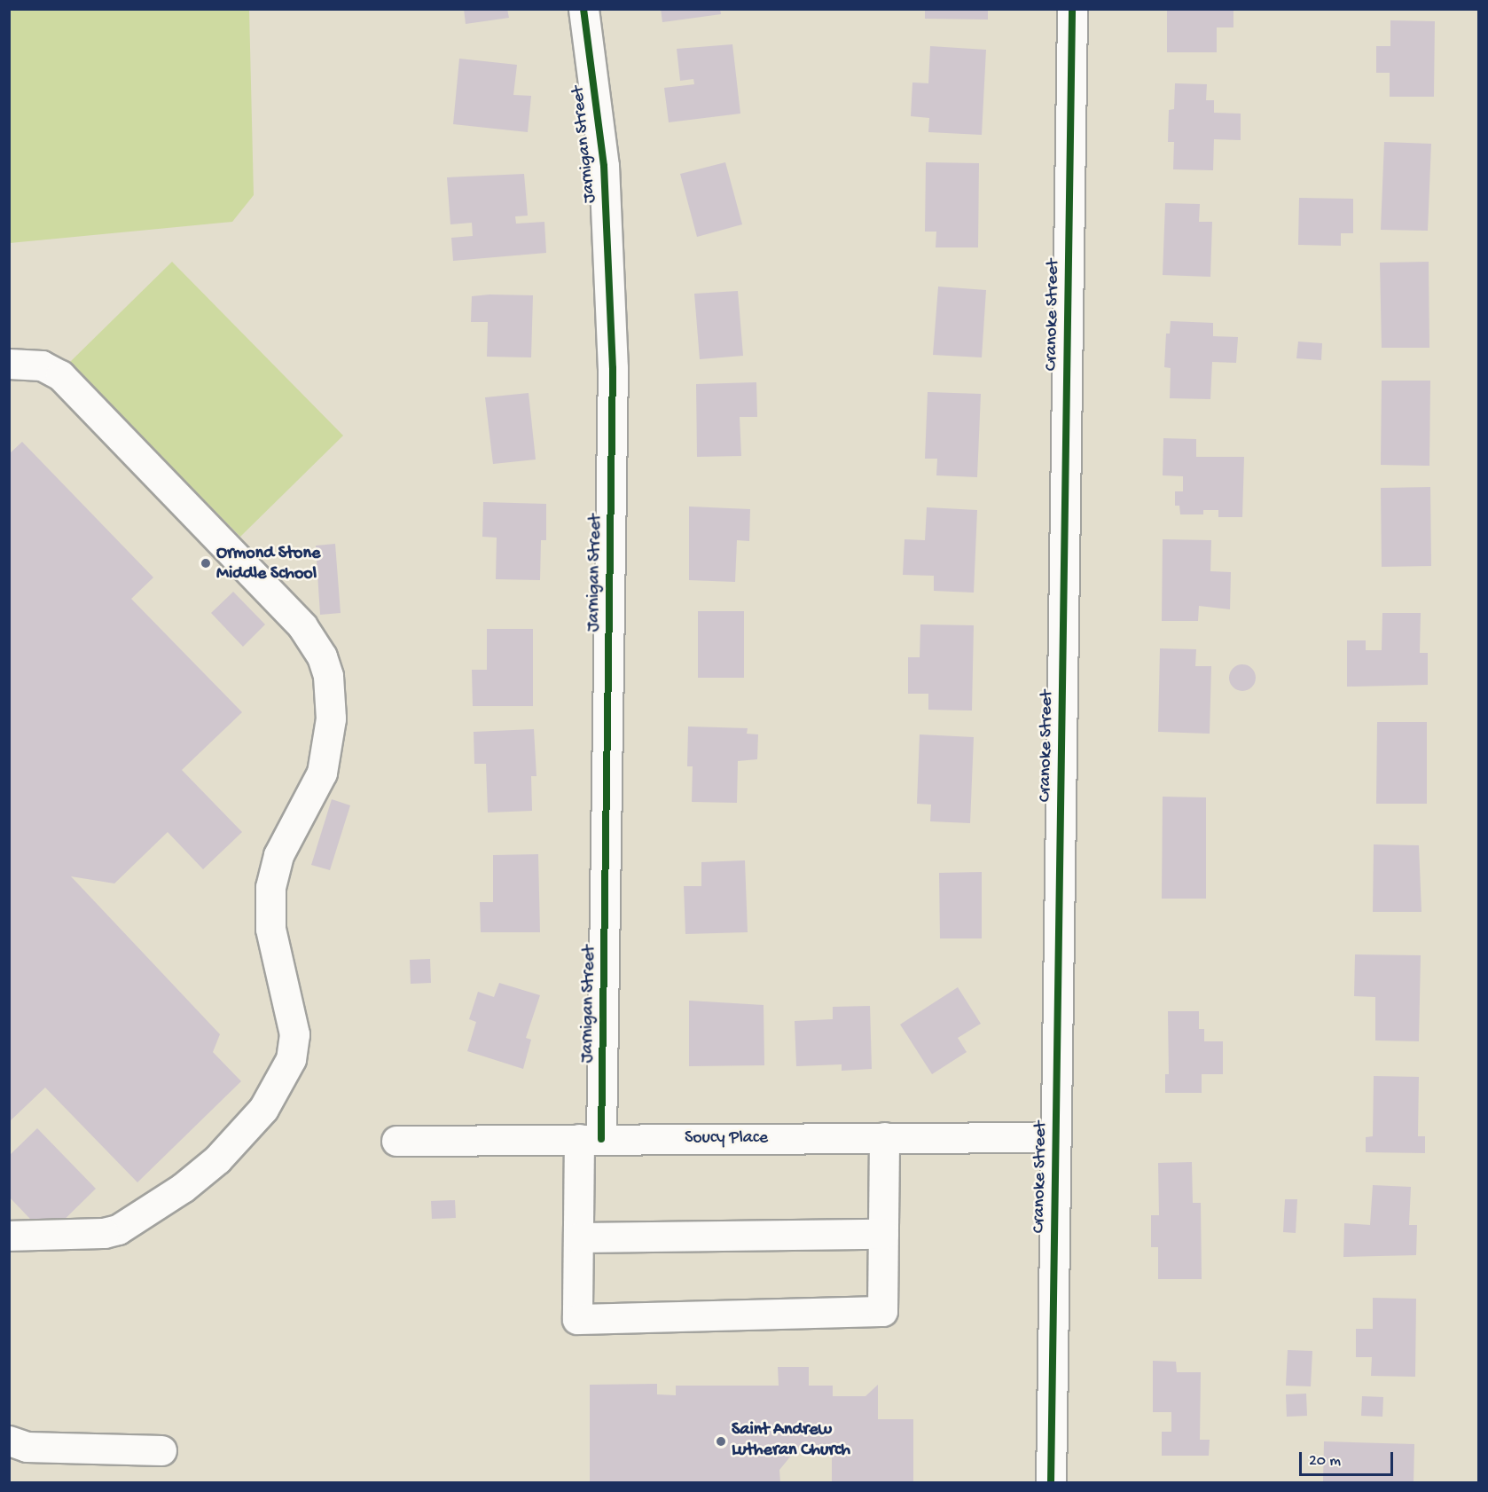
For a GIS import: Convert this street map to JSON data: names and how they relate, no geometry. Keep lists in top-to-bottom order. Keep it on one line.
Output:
{"streets":{"street":["Jarnigan Street","Cranoke Street","Soucy Place"]},"crossings":[["Jarnigan Street","Soucy Place"],["Cranoke Street","Soucy Place"]],"places":["Ormond Stone Middle School","Saint Andrew Lutheran Church"],"scale_bar":"20 m"}
